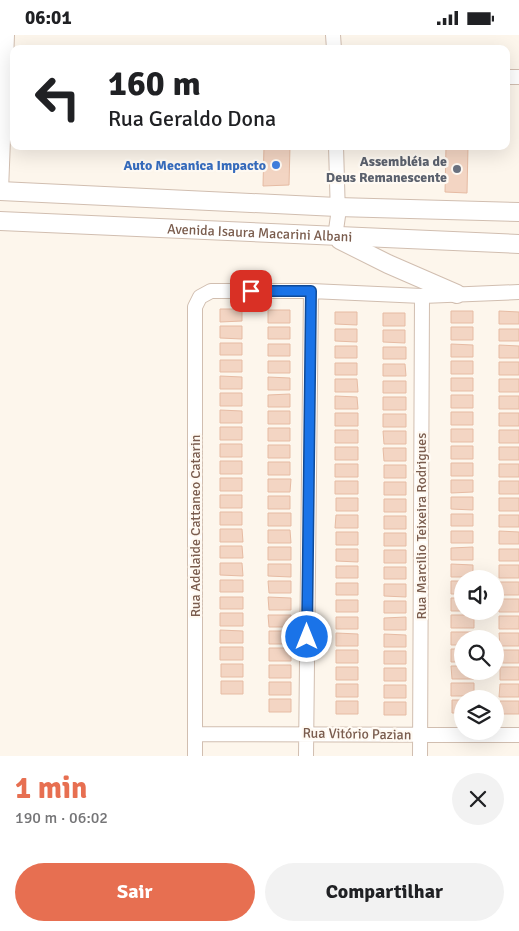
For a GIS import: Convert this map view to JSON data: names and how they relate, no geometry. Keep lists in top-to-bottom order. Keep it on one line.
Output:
{"streets":{"street":["Avenida Isaura Macarini Albani","Rua Adelaide Cattaneo Catarin","Rua Marcilio Teixeira Rodrigues","Rua Vitório Pazian"]},"crossings":[["Rua Adelaide Cattaneo Catarin","Rua Vitório Pazian"],["Rua Marcilio Teixeira Rodrigues","Rua Vitório Pazian"]],"places":["Auto Mecanica Impacto","Assembléia de Deus Remanescente"],"page":{"status":"06:01","turn":["160 m","Rua Geraldo Dona"],"heading":["1 min","190 m · 06:02"],"buttons":["Sair","Compartilhar"]}}
